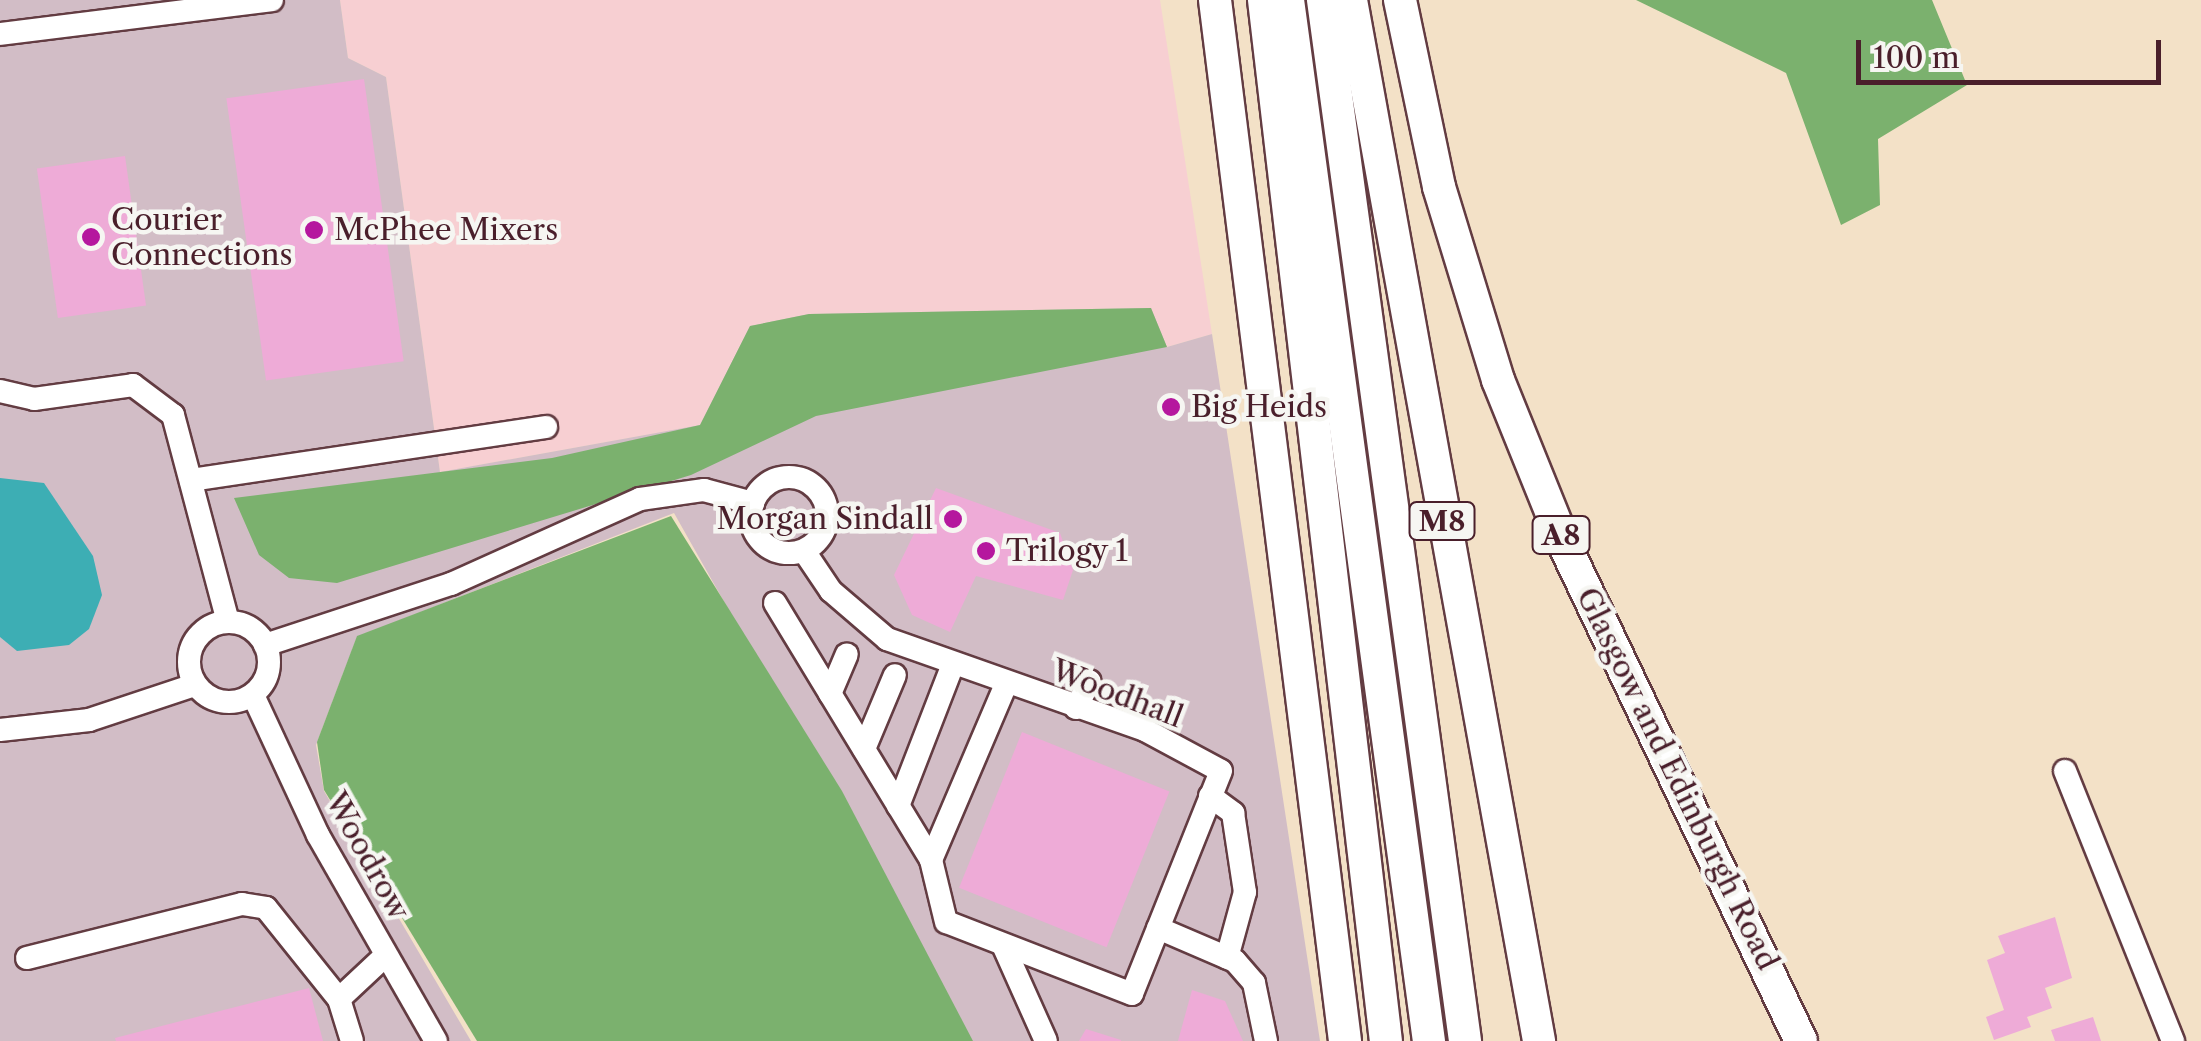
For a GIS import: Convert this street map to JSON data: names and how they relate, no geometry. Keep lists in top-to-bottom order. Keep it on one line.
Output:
{"streets":{"highway":["M8","A8","Glasgow and Edinburgh Road"],"street":["Woodhall","Woodrow"]},"places":["McPhee Mixers","Courier Connections","Big Heids","Morgan Sindall","Trilogy 1"],"scale_bar":"100 m"}
